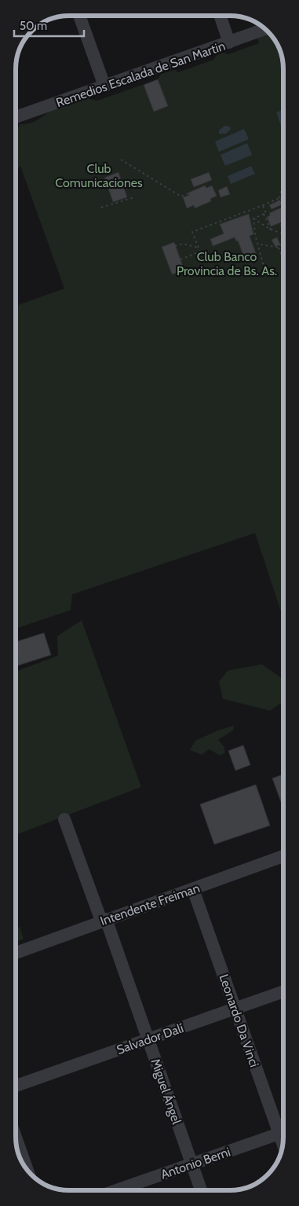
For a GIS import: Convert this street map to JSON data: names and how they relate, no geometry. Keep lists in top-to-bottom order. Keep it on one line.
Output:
{"streets":{"street":["Remedios Escalada de San Martin","Intendente Freiman","Leonardo Da Vinci","Salvador Dalí","Miguel Ángel","Antonio Berni"]},"crossings":[["Intendente Freiman","Leonardo Da Vinci"],["Intendente Freiman","Miguel Ángel"],["Leonardo Da Vinci","Salvador Dalí"],["Salvador Dalí","Miguel Ángel"],["Miguel Ángel","Antonio Berni"]],"parks":["Club Comunicaciones","Club Banco Provincia de Bs. As."],"scale_bar":"50 m"}
